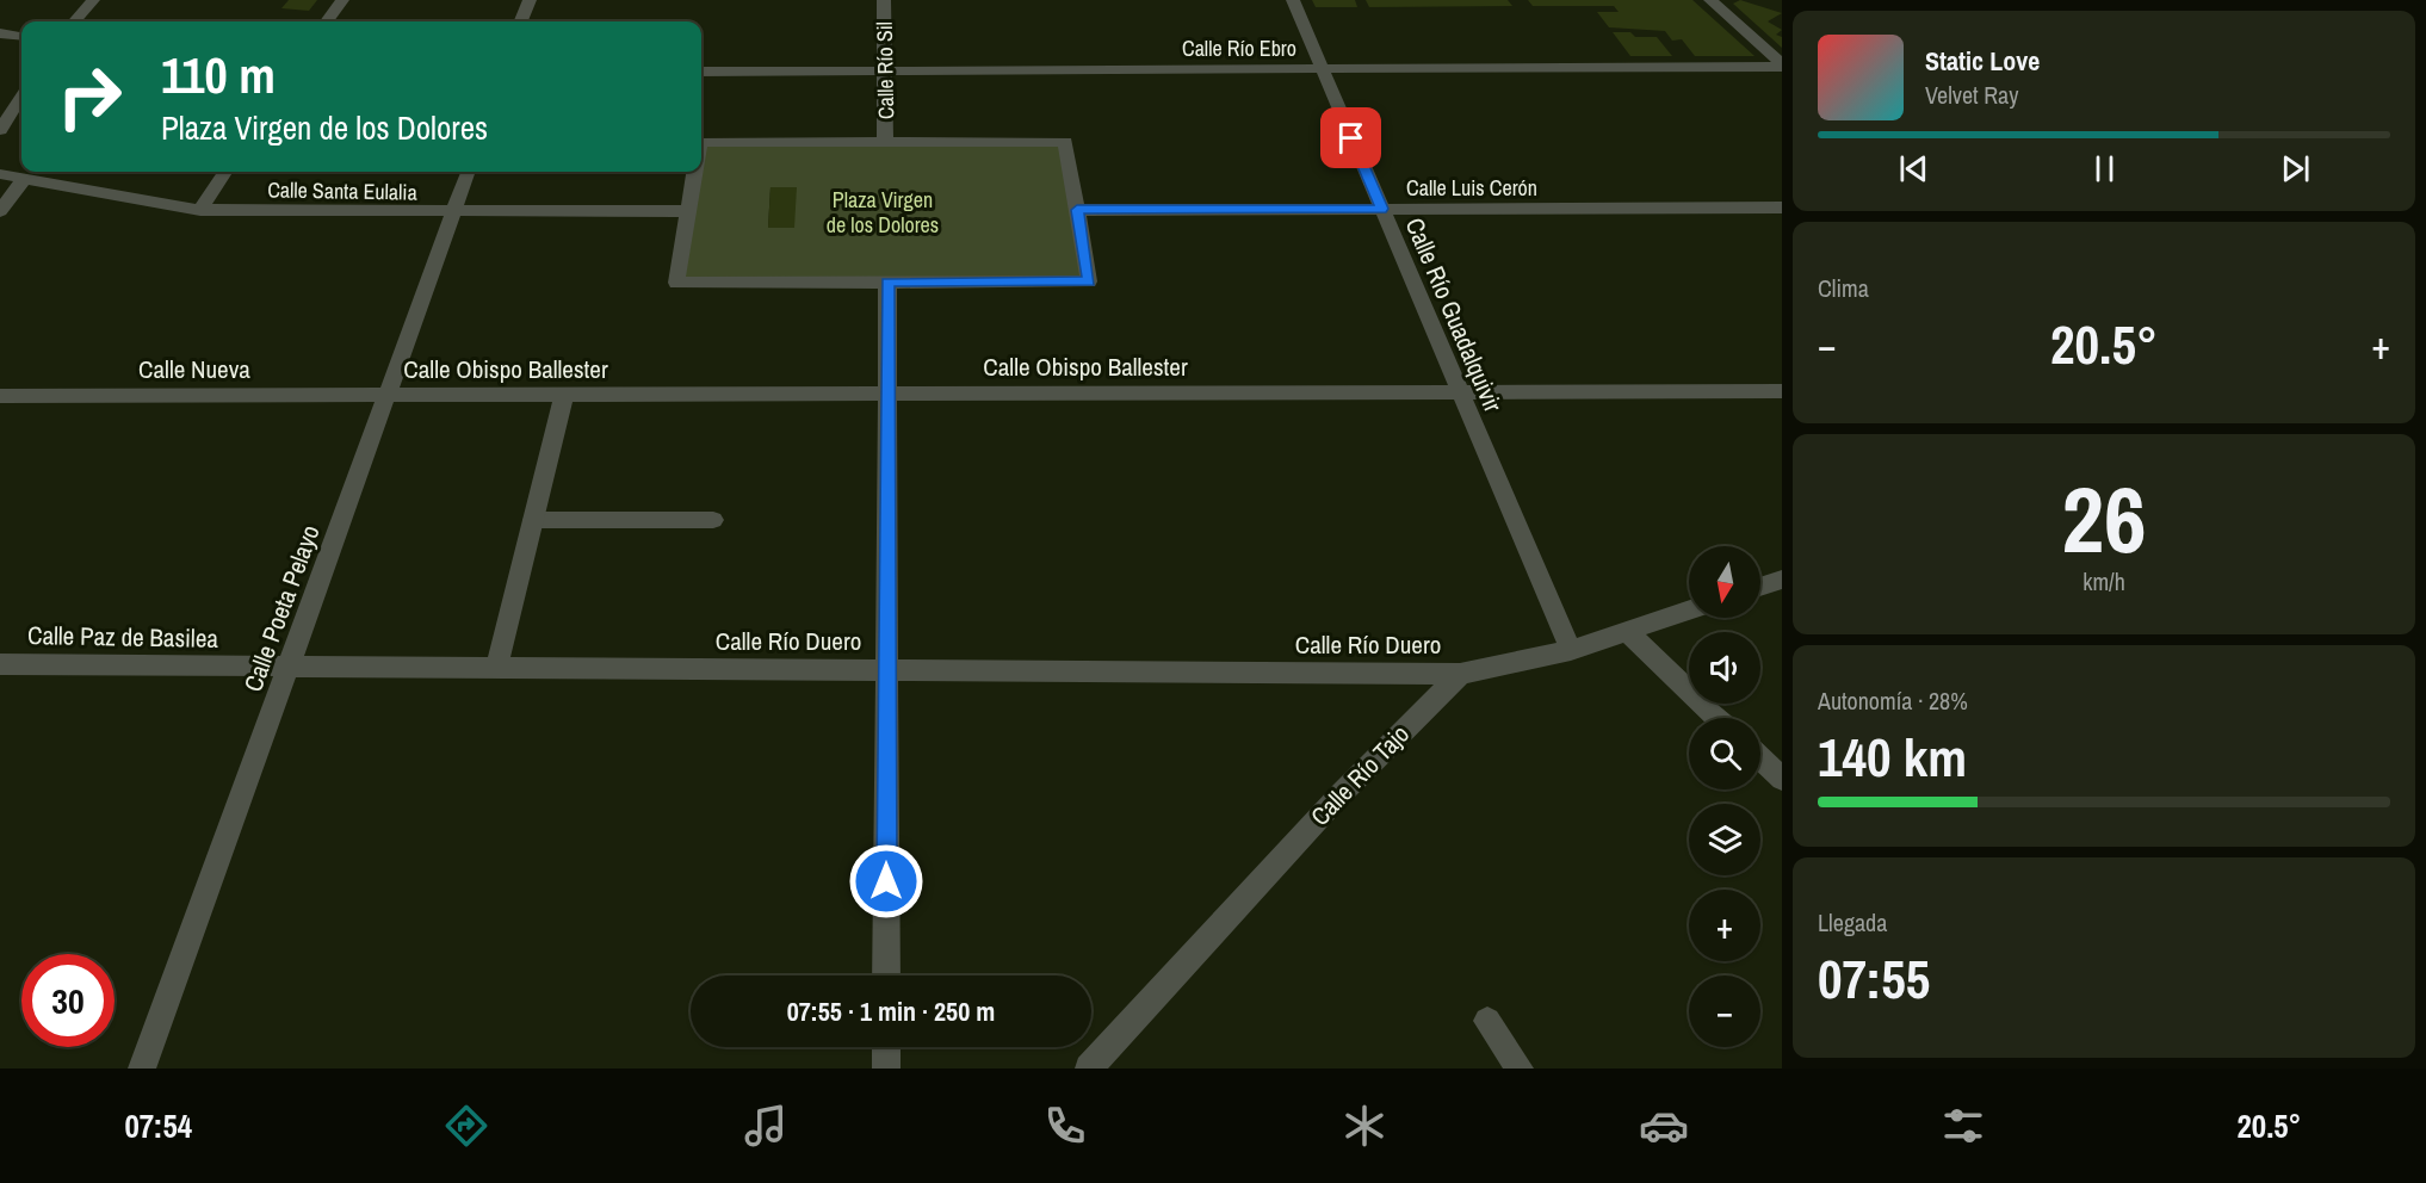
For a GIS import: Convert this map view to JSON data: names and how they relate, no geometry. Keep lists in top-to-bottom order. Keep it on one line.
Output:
{"streets":{"street":["Calle Río Ebro","Calle Río Sil","Calle Luis Cerón","Calle Santa Eulalia","Calle Río Guadalquivir","Calle Obispo Ballester","Calle Nueva","Calle Poeta Pelayo","Calle Paz de Basilea","Calle Río Duero","Calle Río Tajo"]},"crossings":[["Calle Río Ebro","Calle Río Sil"],["Calle Río Ebro","Calle Río Guadalquivir"],["Calle Luis Cerón","Calle Río Guadalquivir"],["Calle Santa Eulalia","Calle Poeta Pelayo"],["Calle Río Guadalquivir","Calle Obispo Ballester"],["Calle Obispo Ballester","Calle Nueva"],["Calle Obispo Ballester","Calle Poeta Pelayo"],["Calle Nueva","Calle Poeta Pelayo"],["Calle Poeta Pelayo","Calle Paz de Basilea"],["Calle Poeta Pelayo","Calle Río Duero"],["Calle Paz de Basilea","Calle Río Duero"],["Calle Río Duero","Calle Río Tajo"]],"parks":["Plaza Virgen de los Dolores"],"north":"bottom","page":{"turn":["110 m","Plaza Virgen de los Dolores"],"song":["Static Love","Velvet Ray"],"tile":["Clima",["26","km/h"],["Autonomía · 28%","140 km"],["Llegada","07:55"]],"heat":["−","20.5°","+"],"map_buttons":["+","−"],"limit":"30","trip":"07:55 · 1 min · 250 m","tabs":["07:54","20.5°"]}}
